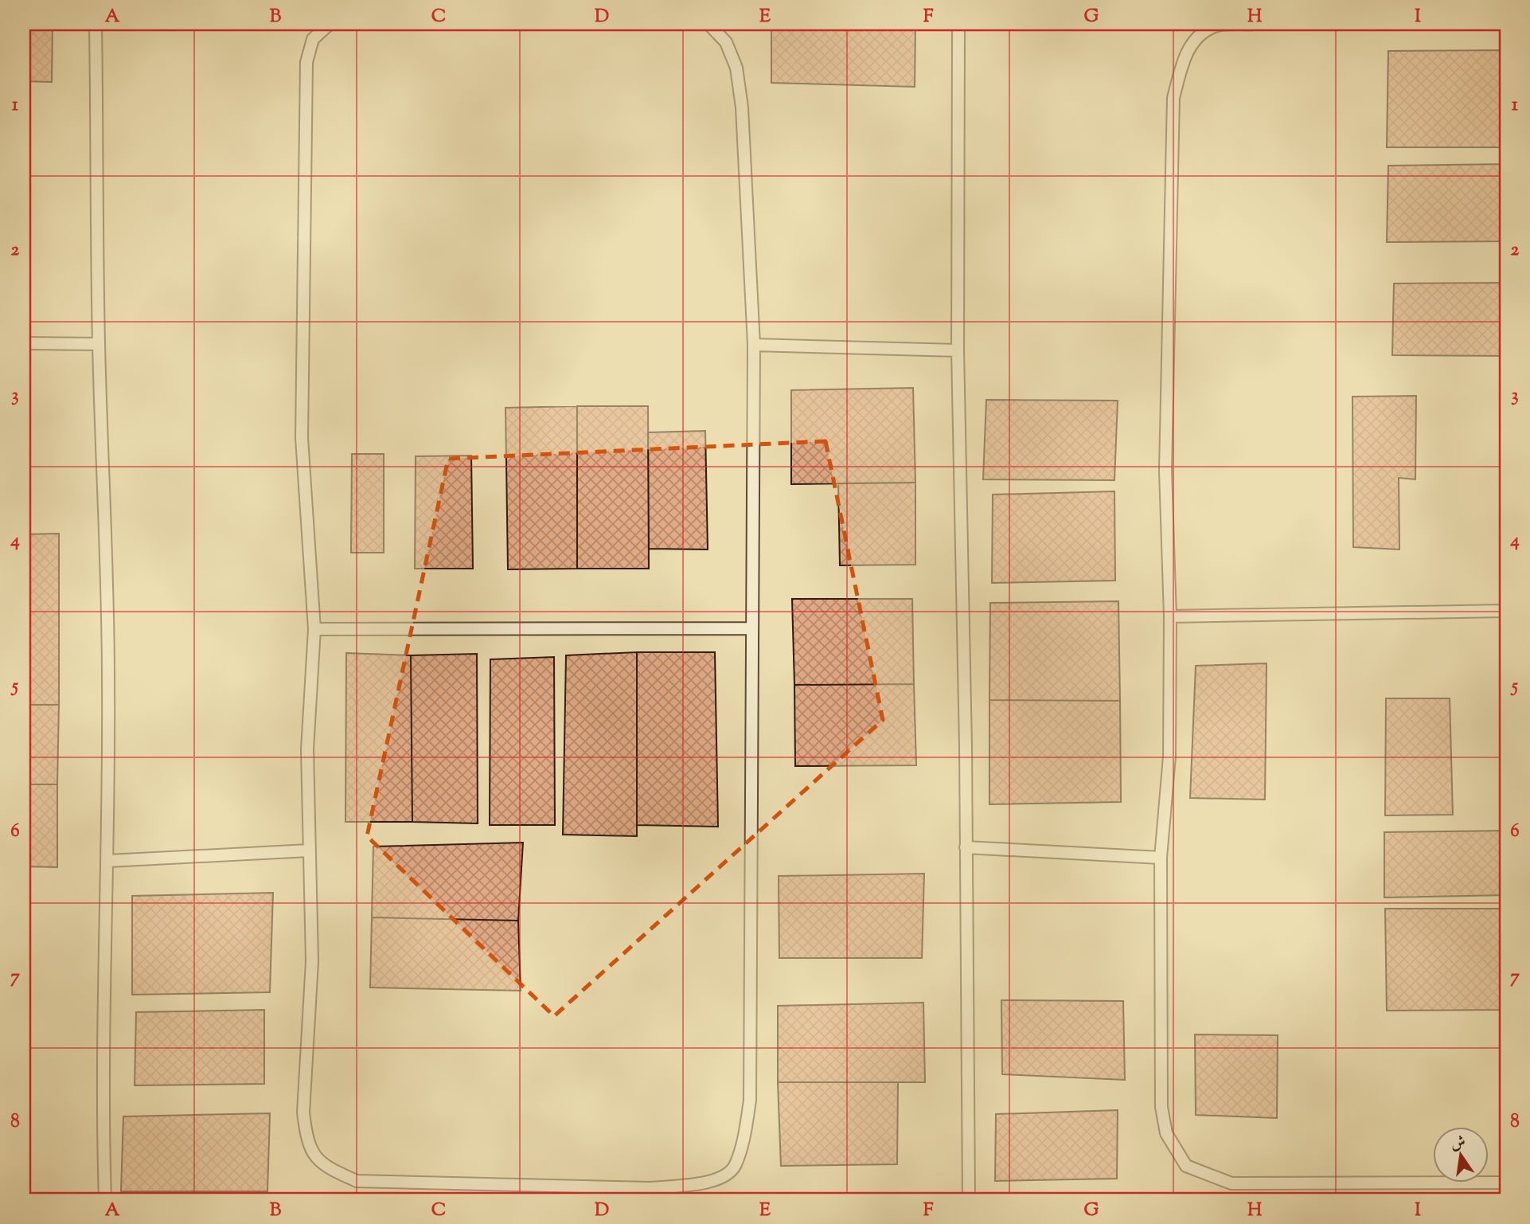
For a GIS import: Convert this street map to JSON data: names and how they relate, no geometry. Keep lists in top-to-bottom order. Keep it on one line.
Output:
{"north":"top","grid":{"columns":["A","B","C","D","E","F","G","H","I"],"rows":["1","2","3","4","5","6","7","8"]}}
